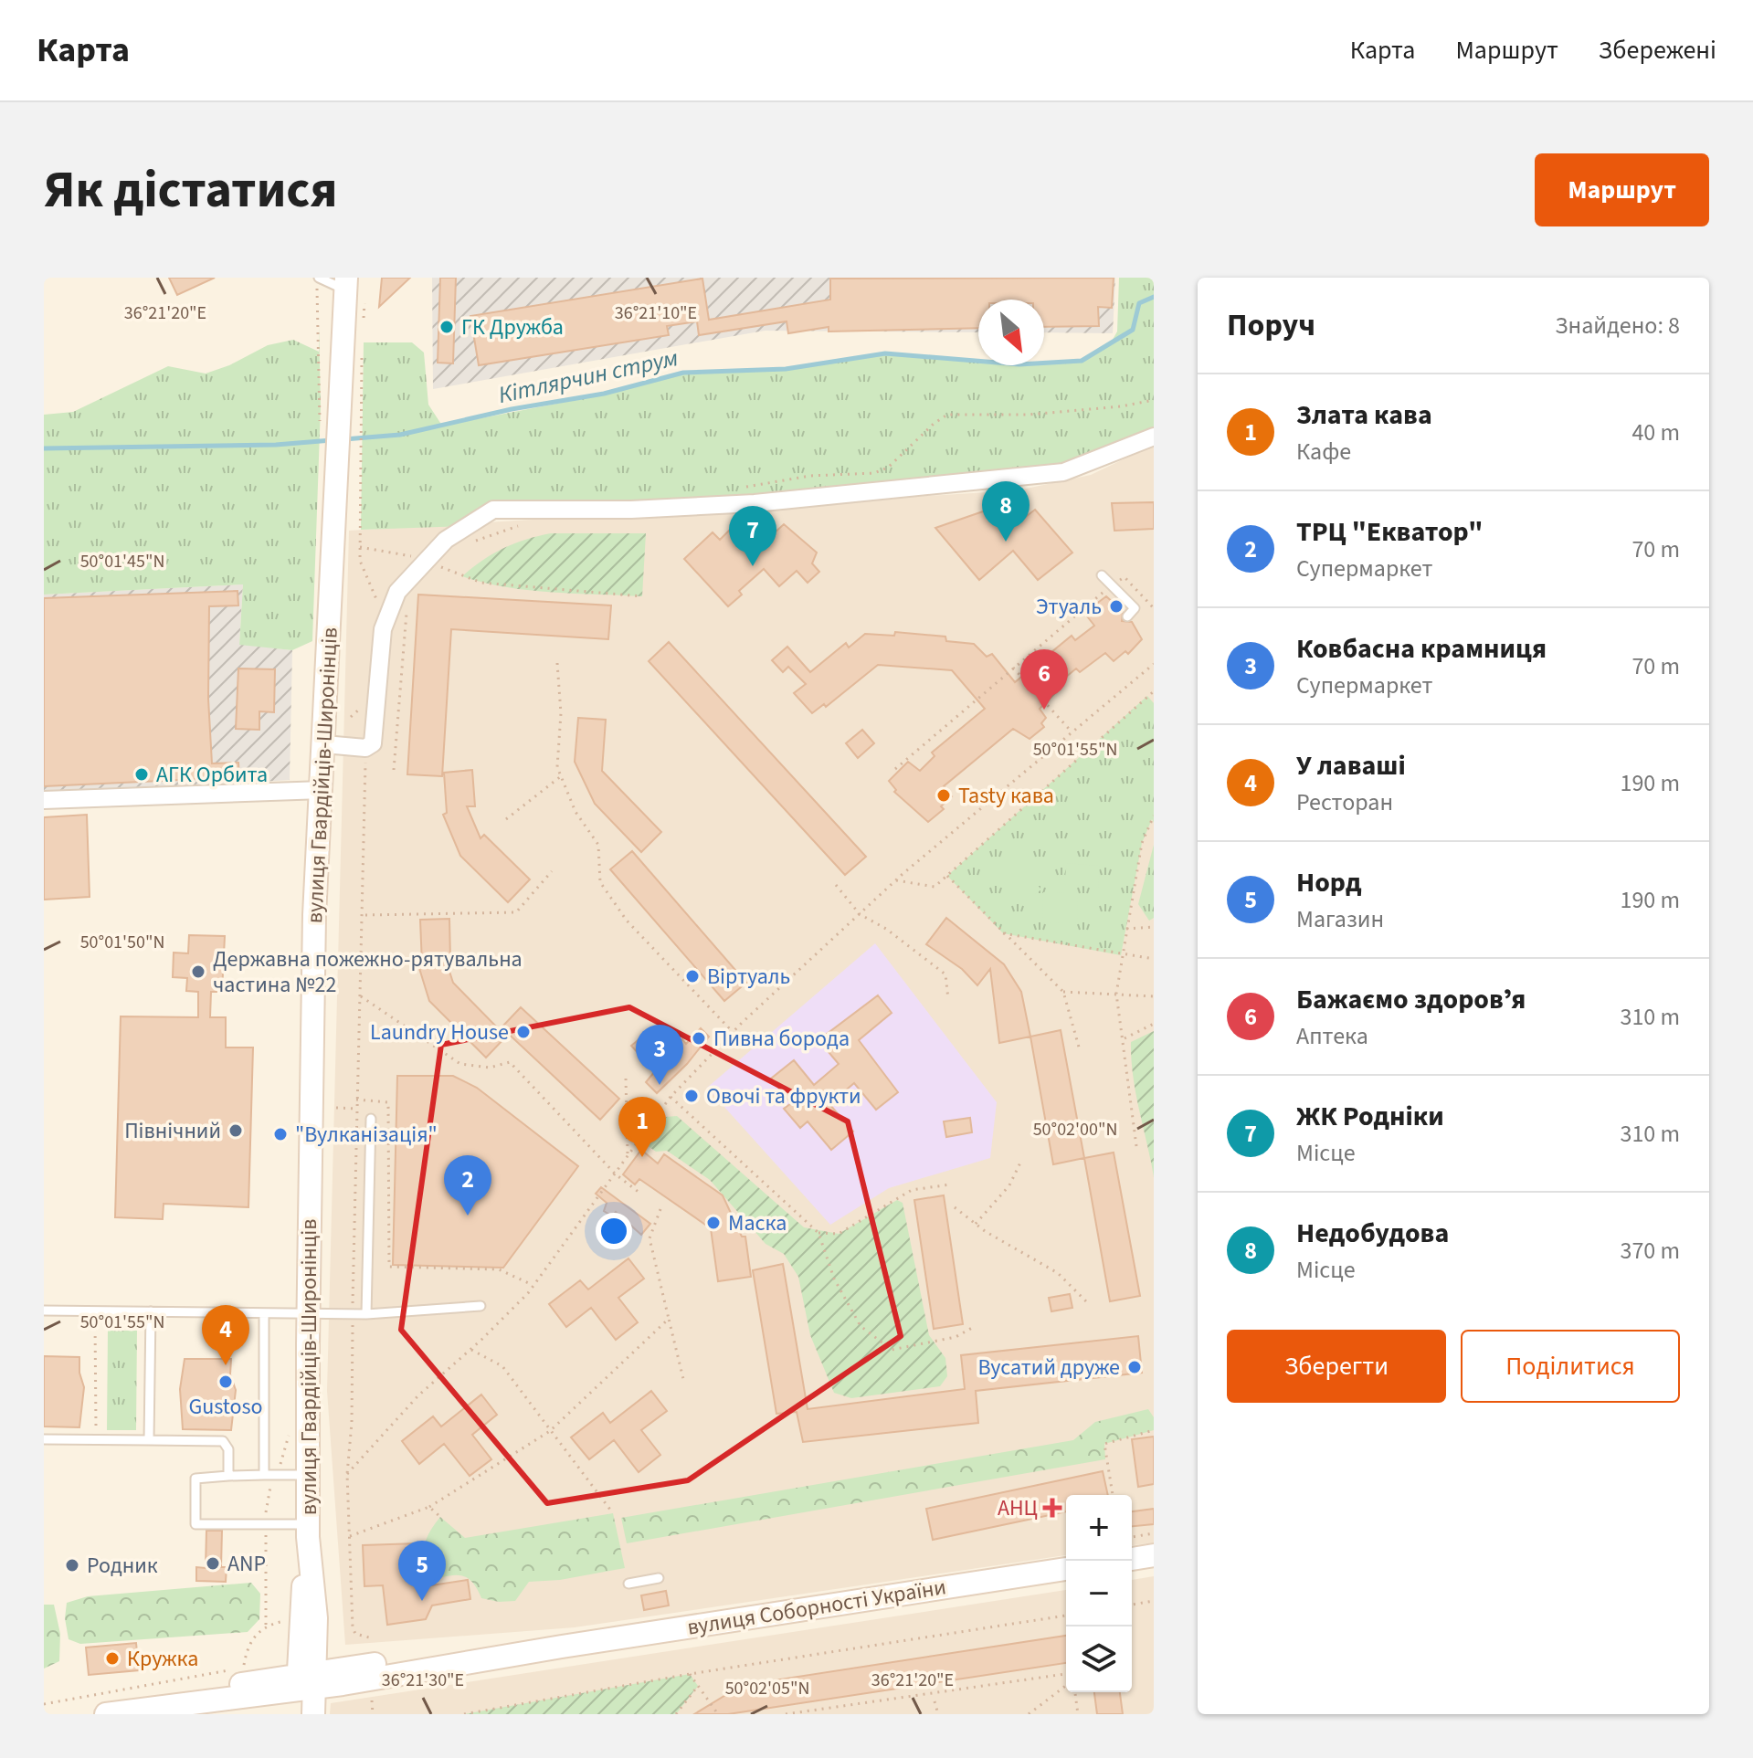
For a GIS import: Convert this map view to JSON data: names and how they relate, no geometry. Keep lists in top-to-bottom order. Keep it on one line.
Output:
{"streets":{"main road":["вулиця Гвардійців-Широнінців","вулиця Соборності України"]},"crossings":[["вулиця Гвардійців-Широнінців","вулиця Соборності України"]],"water":["Кітлярчин струм"],"places":{"other":["ГК Дружба","Этуаль","АГК Орбита","Tasty кава","Державна пожежно-рятувальна частина №22","Віртуаль","Laundry House","Пивна борода","Овочі та фрукти","Північний","\"Вулканізація\"","Маска","Вусатий друже","Gustoso","ANP","Родник","Кружка"],"health":["АНЦ"]},"north":"bottom right","page":{"header":"Карта","nav":["Карта","Маршрут","Збережені"],"buttons":["Маршрут",["Зберегти","Поділитися"]],"title":"Як дістатися","heading":["Поруч","Знайдено: 8"],"list":[{"mark":"1","name":"Злата кава","note":"Кафе","value":"40 m"},{"mark":"2","name":"ТРЦ \"Екватор\"","note":"Супермаркет","value":"70 m"},{"mark":"3","name":"Ковбасна крамниця","note":"Супермаркет","value":"70 m"},{"mark":"4","name":"У лаваші","note":"Ресторан","value":"190 m"},{"mark":"5","name":"Норд","note":"Магазин","value":"190 m"},{"mark":"6","name":"Бажаємо здоровʼя","note":"Аптека","value":"310 m"},{"mark":"7","name":"ЖК Родніки","note":"Місце","value":"310 m"},{"mark":"8","name":"Недобудова","note":"Місце","value":"370 m"}],"pins":["8","7","6","3","1","2","4","5"],"map_buttons":["+","−"]},"coordinates":["36°21'20\"E","36°21'10\"E","50°01'45\"N","50°01'55\"N","50°01'50\"N","50°02'00\"N","36°21'30\"E","50°02'05\"N"]}
